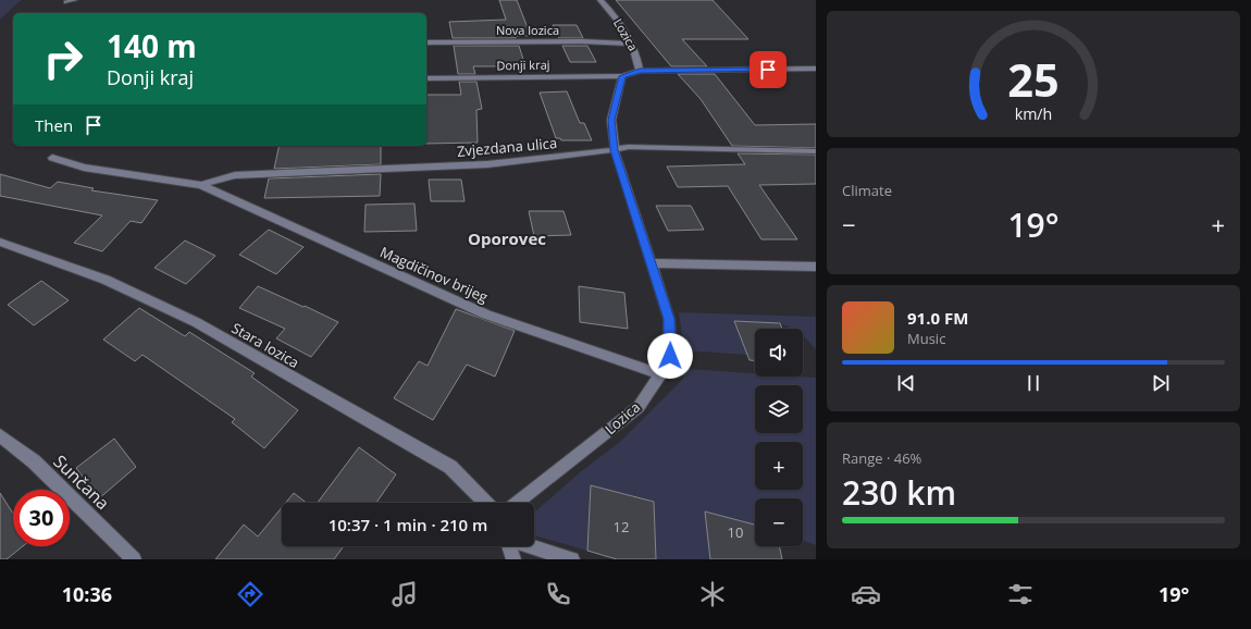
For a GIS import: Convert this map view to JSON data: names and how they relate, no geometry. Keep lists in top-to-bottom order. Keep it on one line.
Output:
{"streets":{"street":["Nova lozica","Lozica","Donji kraj","Zvjezdana ulica","Magdičinov brijeg","Stara lozica","Sunčana"]},"crossings":[["Nova lozica","Lozica"],["Lozica","Donji kraj"],["Lozica","Zvjezdana ulica"],["Lozica","Magdičinov brijeg"],["Zvjezdana ulica","Magdičinov brijeg"]],"districts":["Oporovec"],"house_numbers":["12","10"],"page":{"turn":["140 m","Donji kraj"],"then":"Then","tile":["Climate",["Range · 46%","230 km"]],"heat":["−","19°","+"],"song":["91.0 FM","Music"],"map_buttons":["+","−"],"limit":"30","trip":"10:37 · 1 min · 210 m","tabs":["10:36","19°"],"gauge":["25","km/h"]}}
